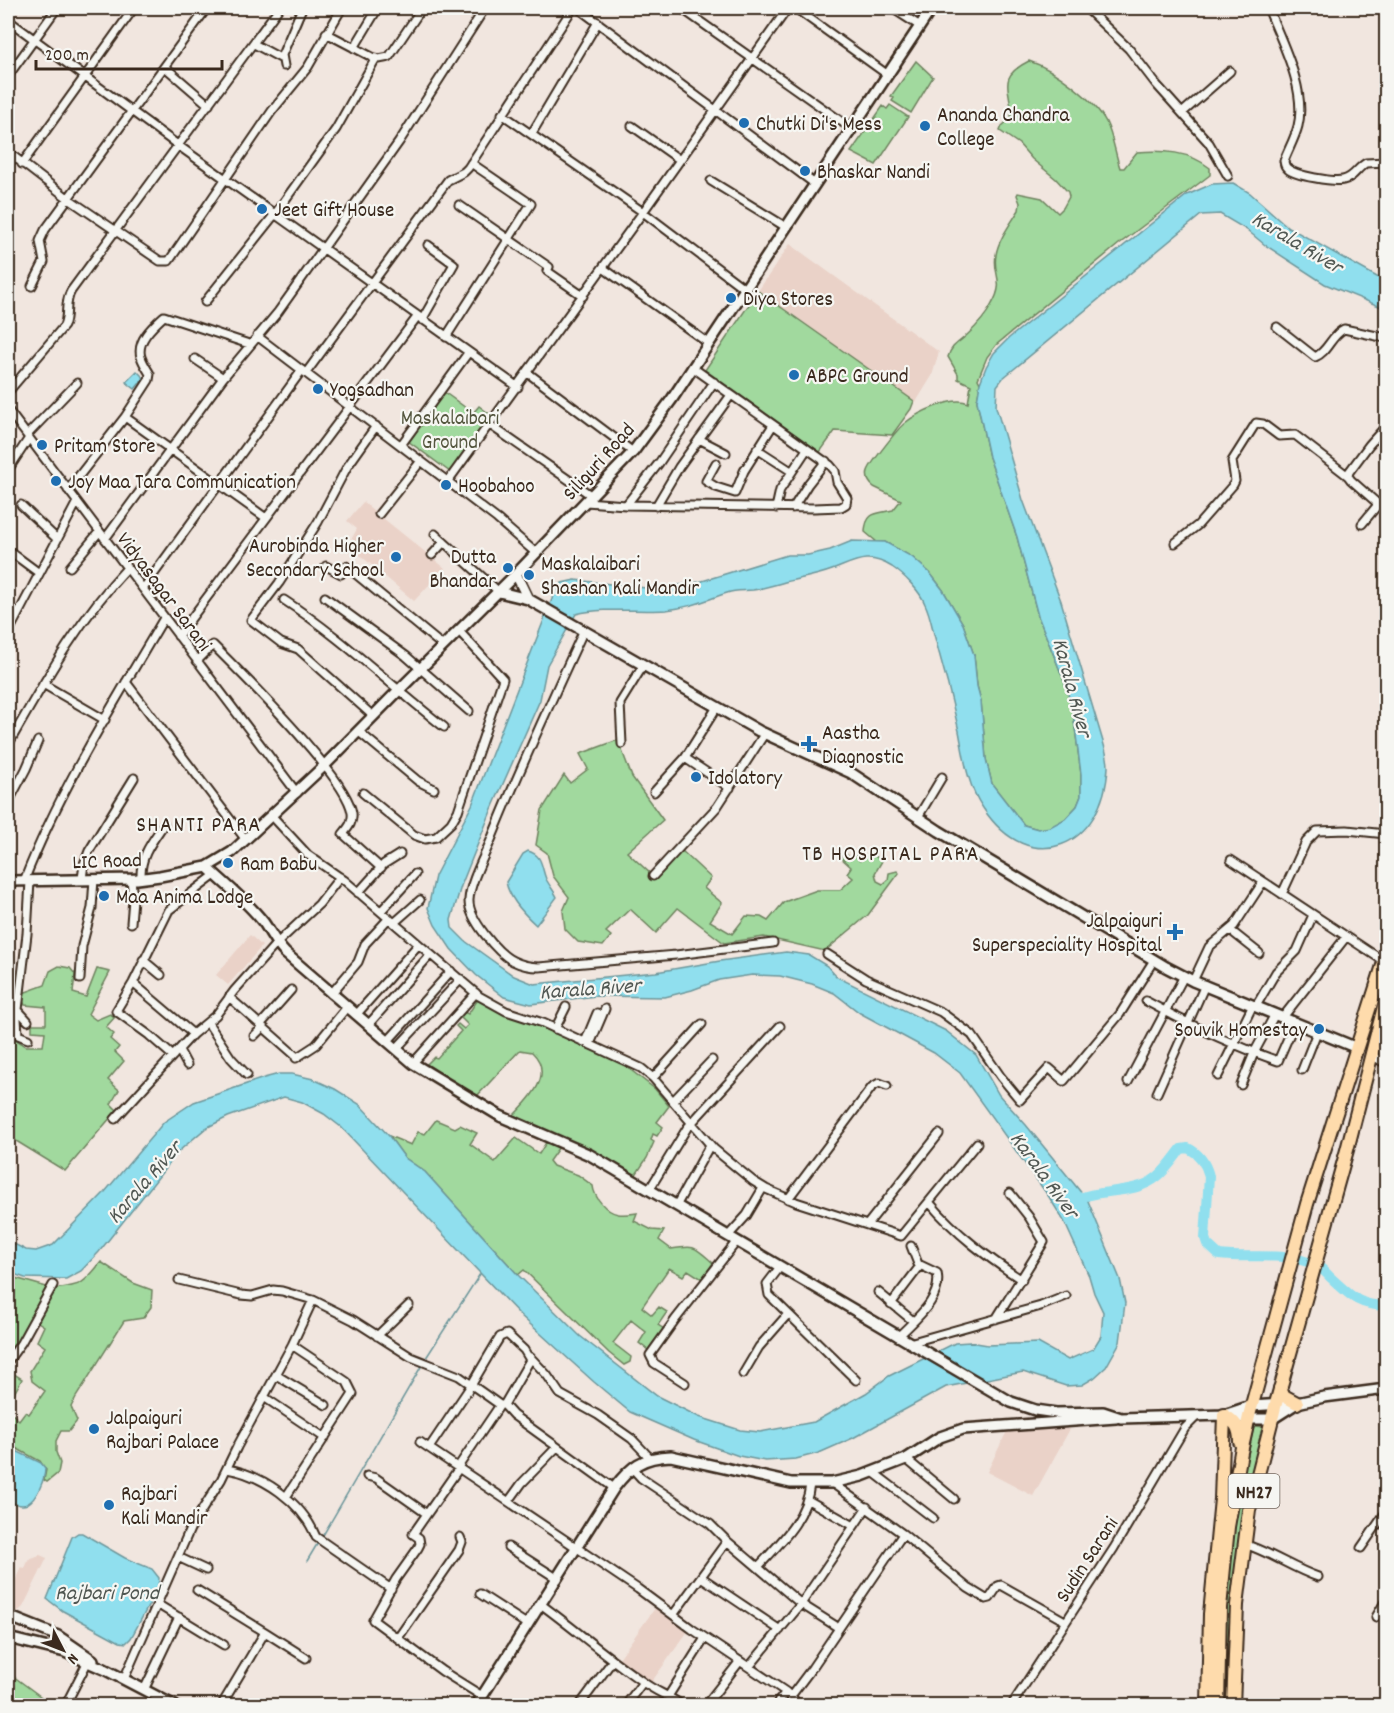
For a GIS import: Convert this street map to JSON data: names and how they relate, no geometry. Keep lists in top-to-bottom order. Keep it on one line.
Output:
{"streets":{"highway":["NH27"],"main road":["Siliguri Road","LIC Road"],"street":["Vidyasagar Sarani","Sudin Sarani"]},"crossings":[["Siliguri Road","Vidyasagar Sarani"],["Siliguri Road","LIC Road"]],"districts":["SHANTI PARA","TB HOSPITAL PARA"],"water":["Karala River","Rajbari Pond"],"parks":["Maskalaibari Ground"],"places":{"other":["Chutki Di's Mess","Ananda Chandra College","Bhaskar Nandi","Jeet Gift House","Diya Stores","ABPC Ground","Yogsadhan","Pritam Store","Joy Maa Tara Communication","Hoobahoo","Aurobinda Higher Secondary School","Dutta Bhandar","Maskalaibari Shashan Kali Mandir","Idolatory","Ram Babu","Maa Anima Lodge","Souvik Homestay","Jalpaiguri Rajbari Palace","Rajbari Kali Mandir"],"health":["Aastha Diagnostic","Jalpaiguri Superspeciality Hospital"]},"scale_bar":"200 m","north":"bottom right"}
